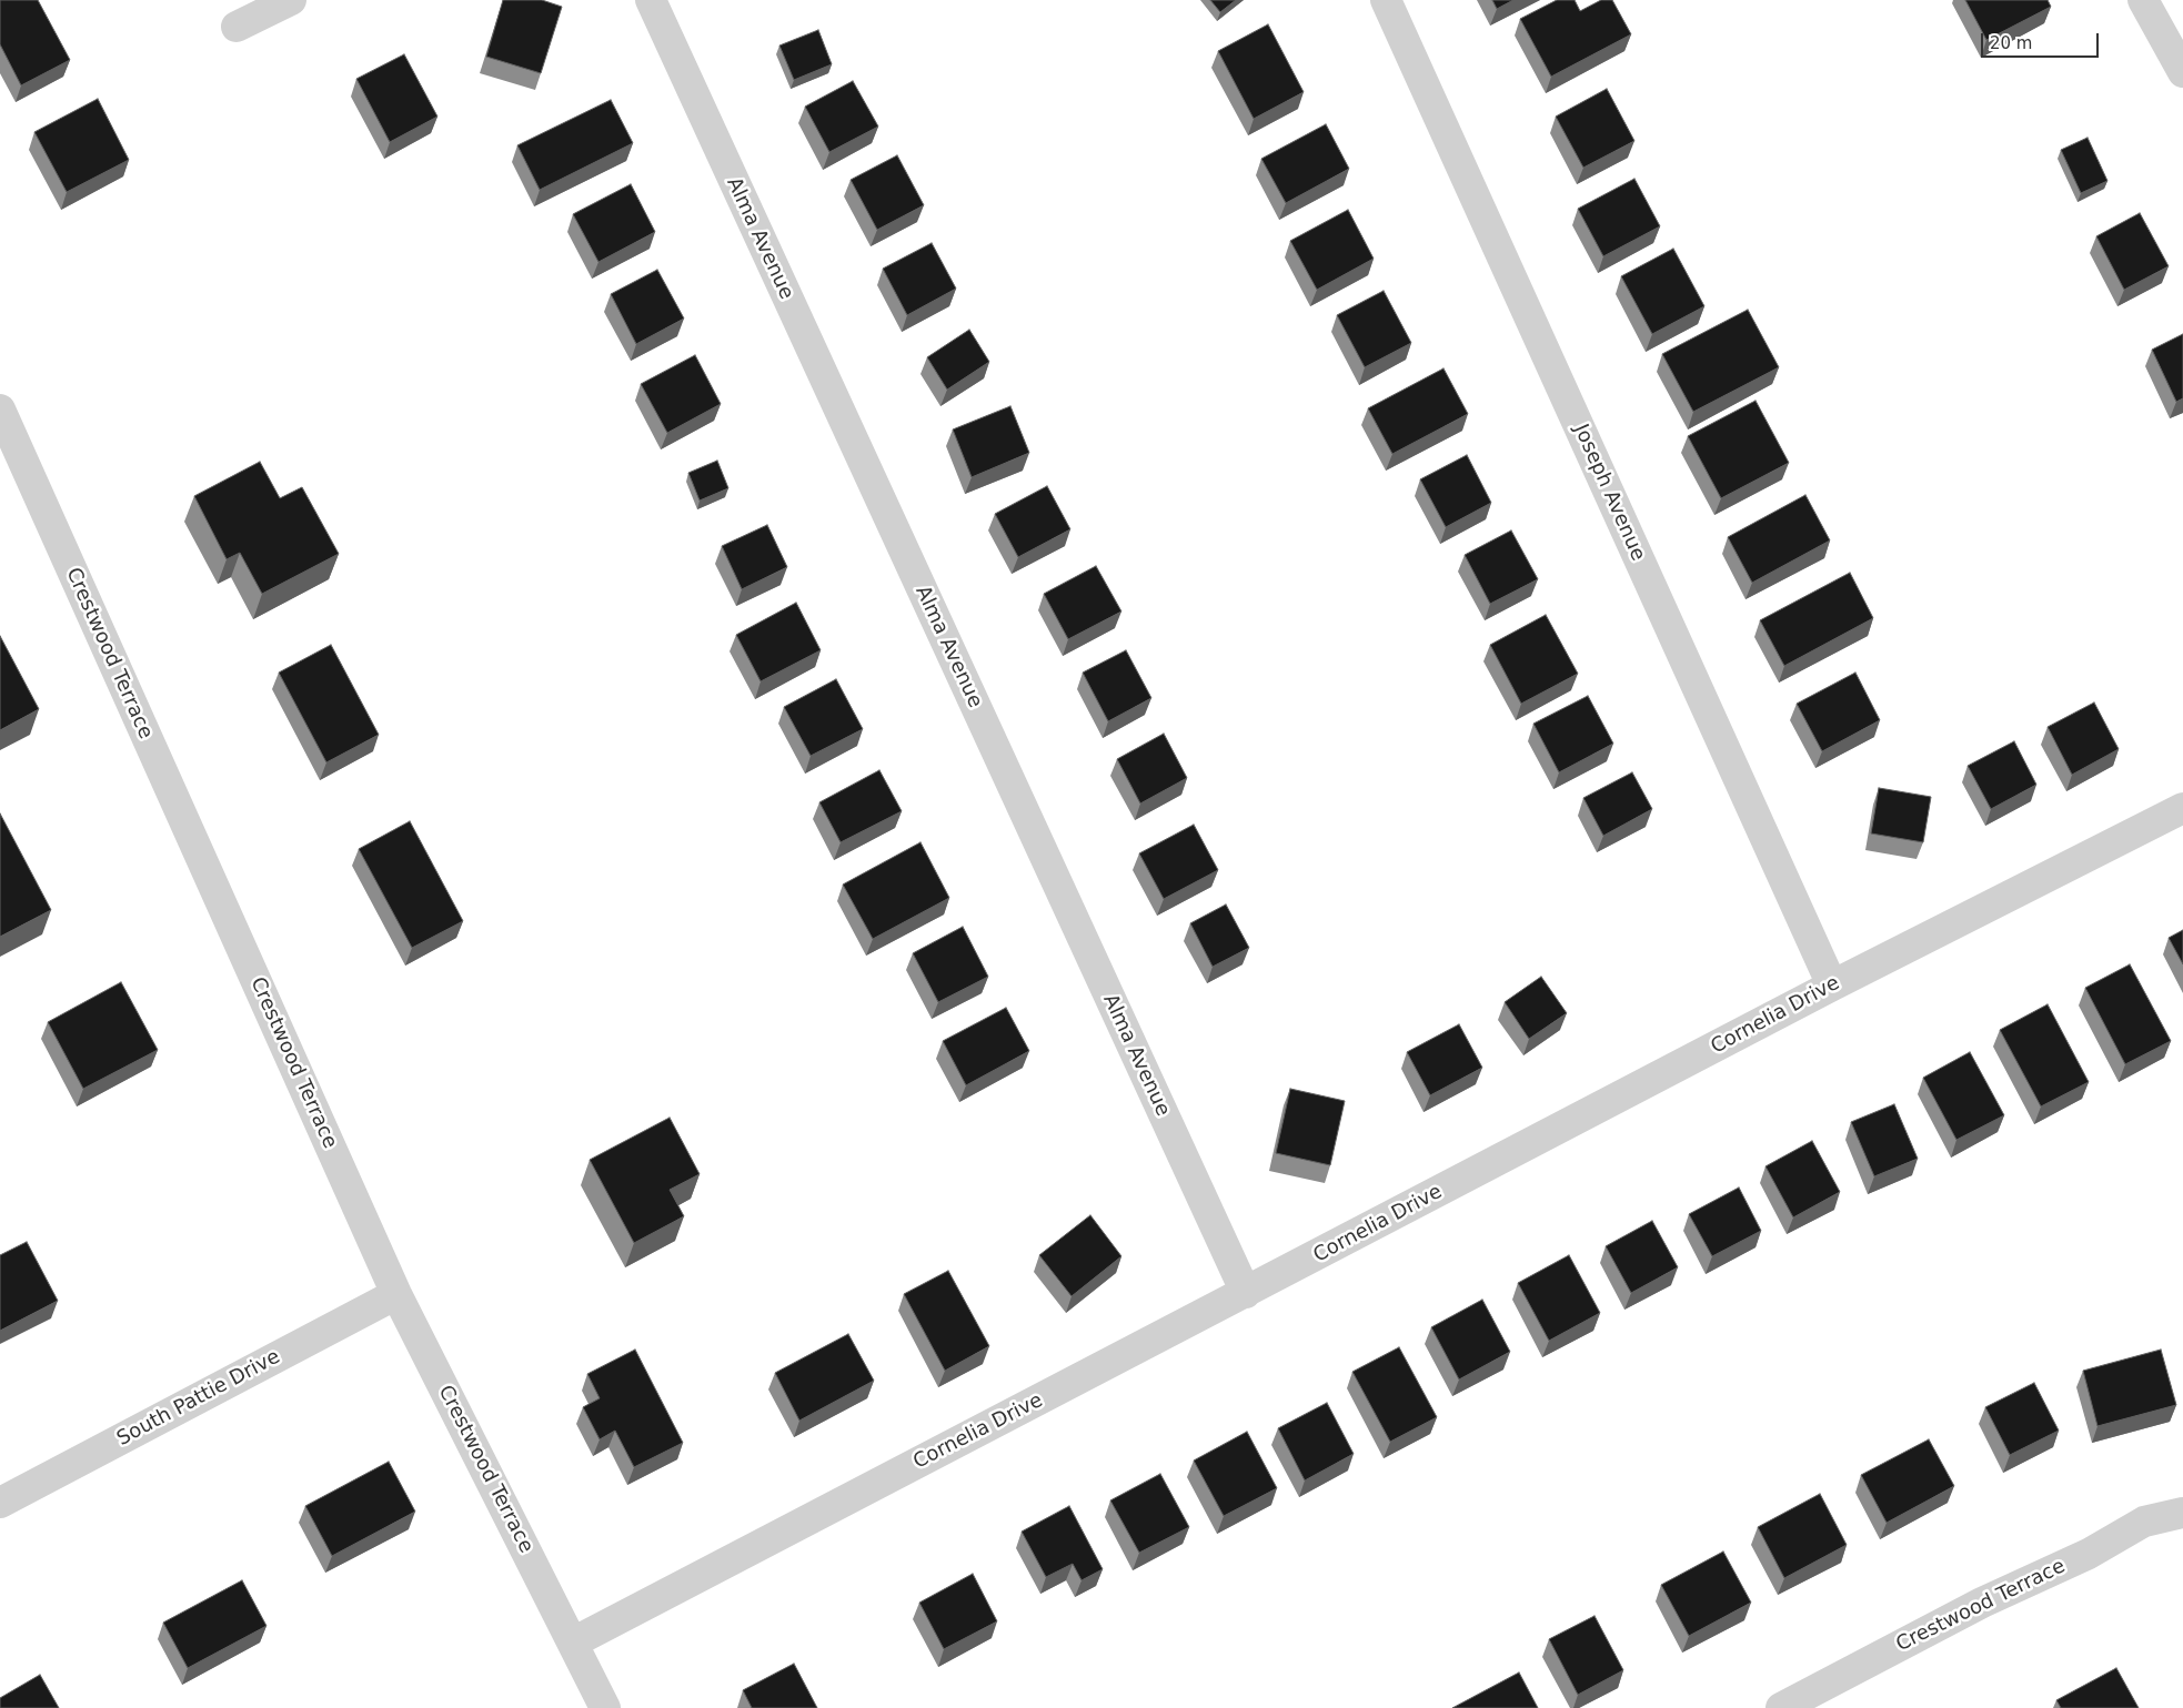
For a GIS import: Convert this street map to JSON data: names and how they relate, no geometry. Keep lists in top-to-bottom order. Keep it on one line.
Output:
{"streets":{"street":["Alma Avenue","Joseph Avenue","Crestwood Terrace","Cornelia Drive","South Pattie Drive"]},"crossings":[["Alma Avenue","Cornelia Drive"],["Joseph Avenue","Cornelia Drive"],["Crestwood Terrace","Cornelia Drive"],["Crestwood Terrace","South Pattie Drive"]],"scale_bar":"20 m"}
